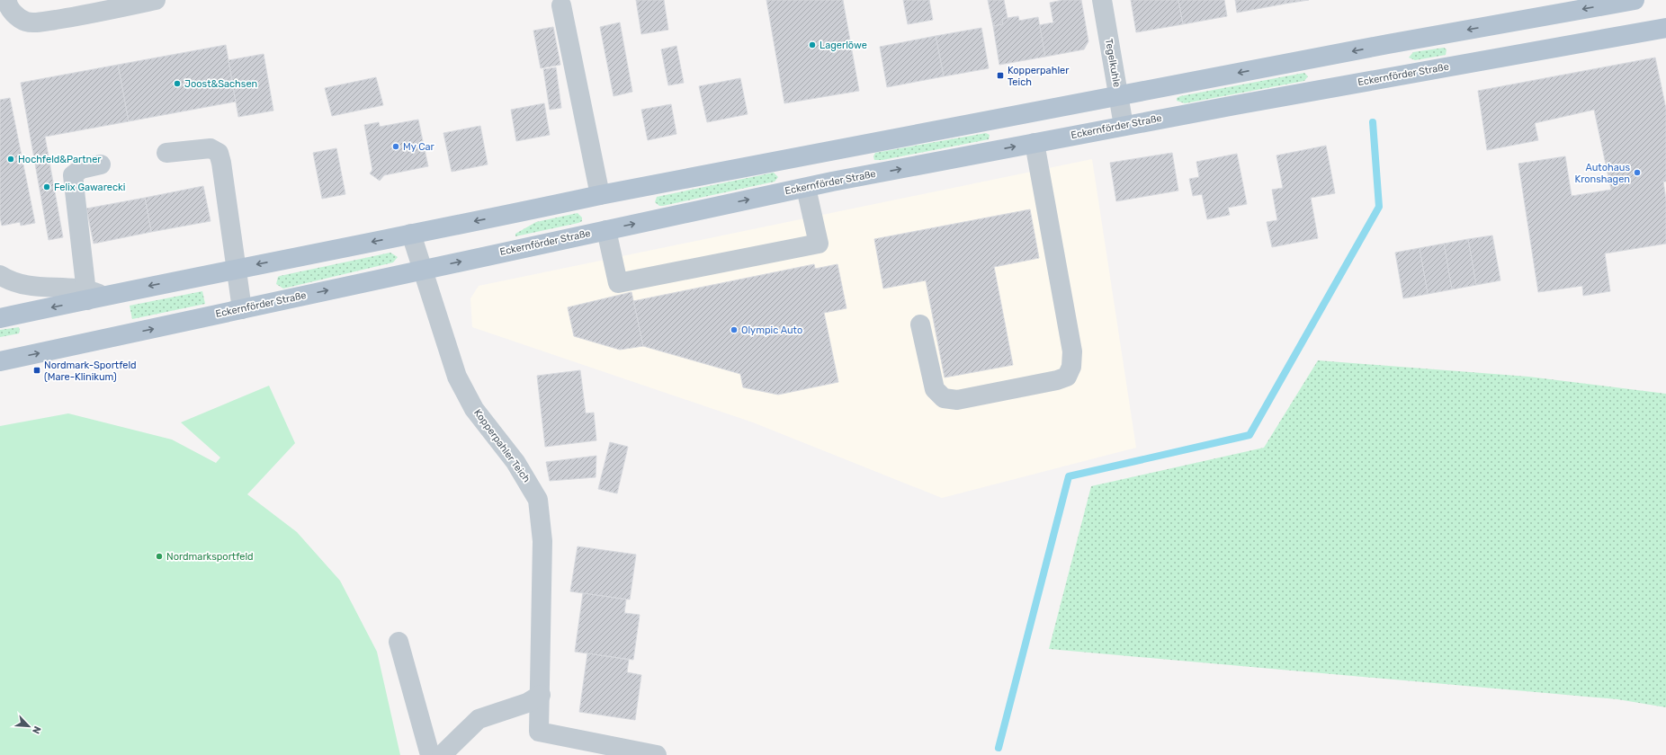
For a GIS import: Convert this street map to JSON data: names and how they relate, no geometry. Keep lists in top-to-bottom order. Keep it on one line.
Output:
{"streets":{"main road":["Eckernförder Straße"],"street":["Tegelkuhle","Kopperpahler Teich"]},"crossings":[["Tegelkuhle","Eckernförder Straße"],["Eckernförder Straße","Kopperpahler Teich"]],"places":{"other":["Lagerlöwe","Joost&Sachsen","My Car","Hochfeld&Partner","Autohaus Kronshagen","Felix Gawarecki","Olympic Auto","Nordmarksportfeld"],"transit":["Kopperpahler Teich","Nordmark-Sportfeld (Mare-Klinikum)"]},"north":"bottom right"}
